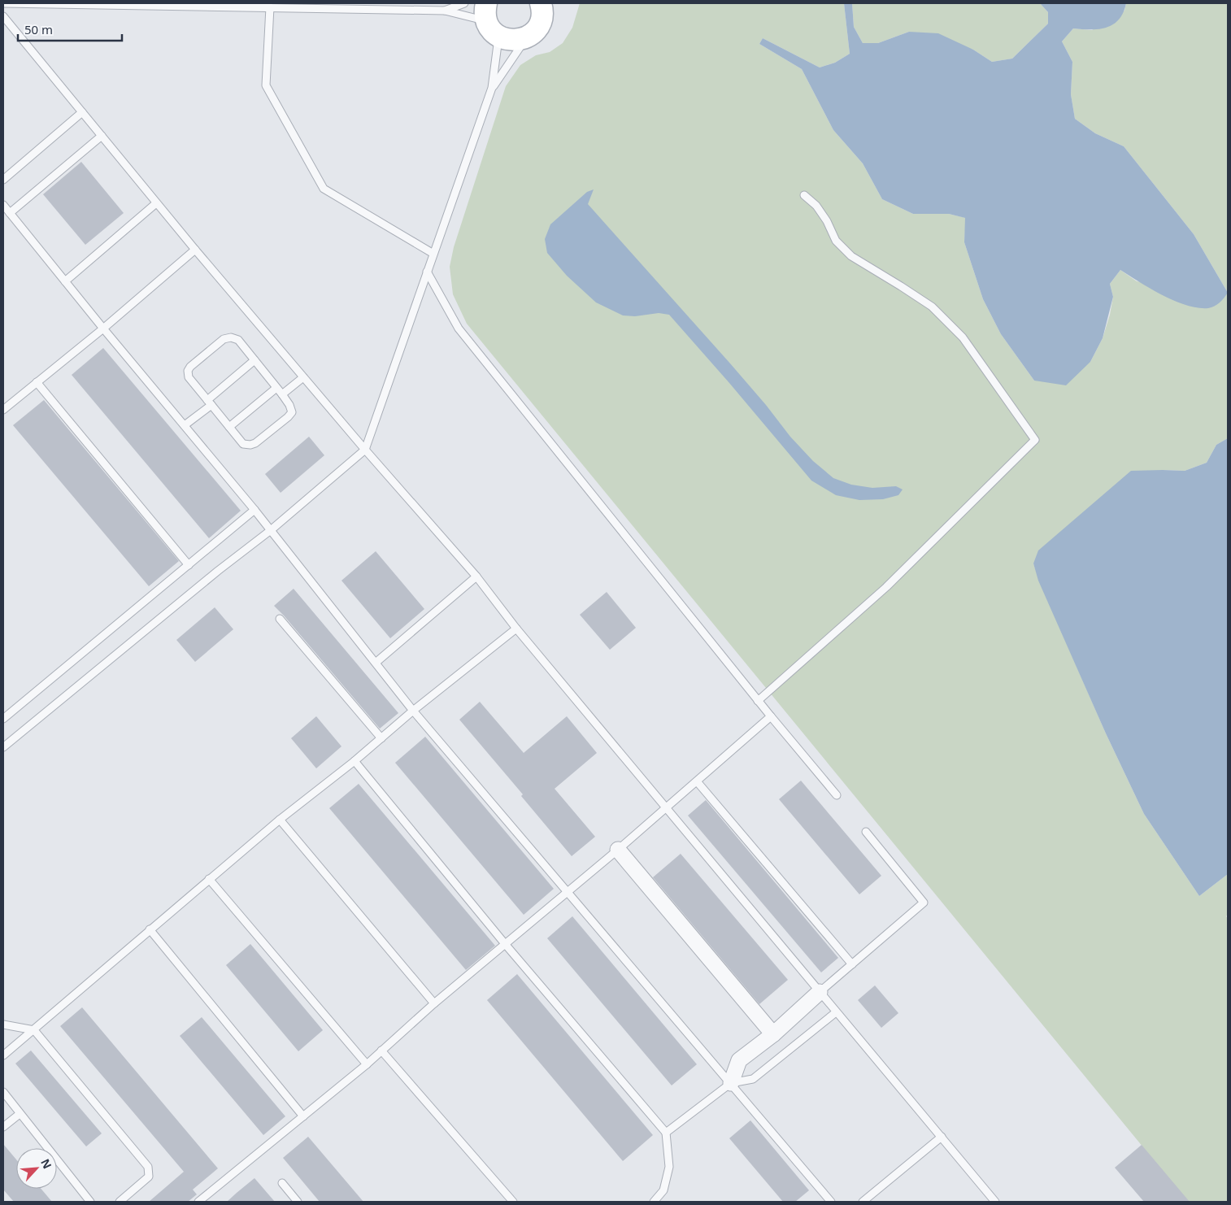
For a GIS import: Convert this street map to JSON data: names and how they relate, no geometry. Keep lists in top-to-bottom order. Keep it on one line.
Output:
{"scale_bar":"50 m","north":"top right"}
